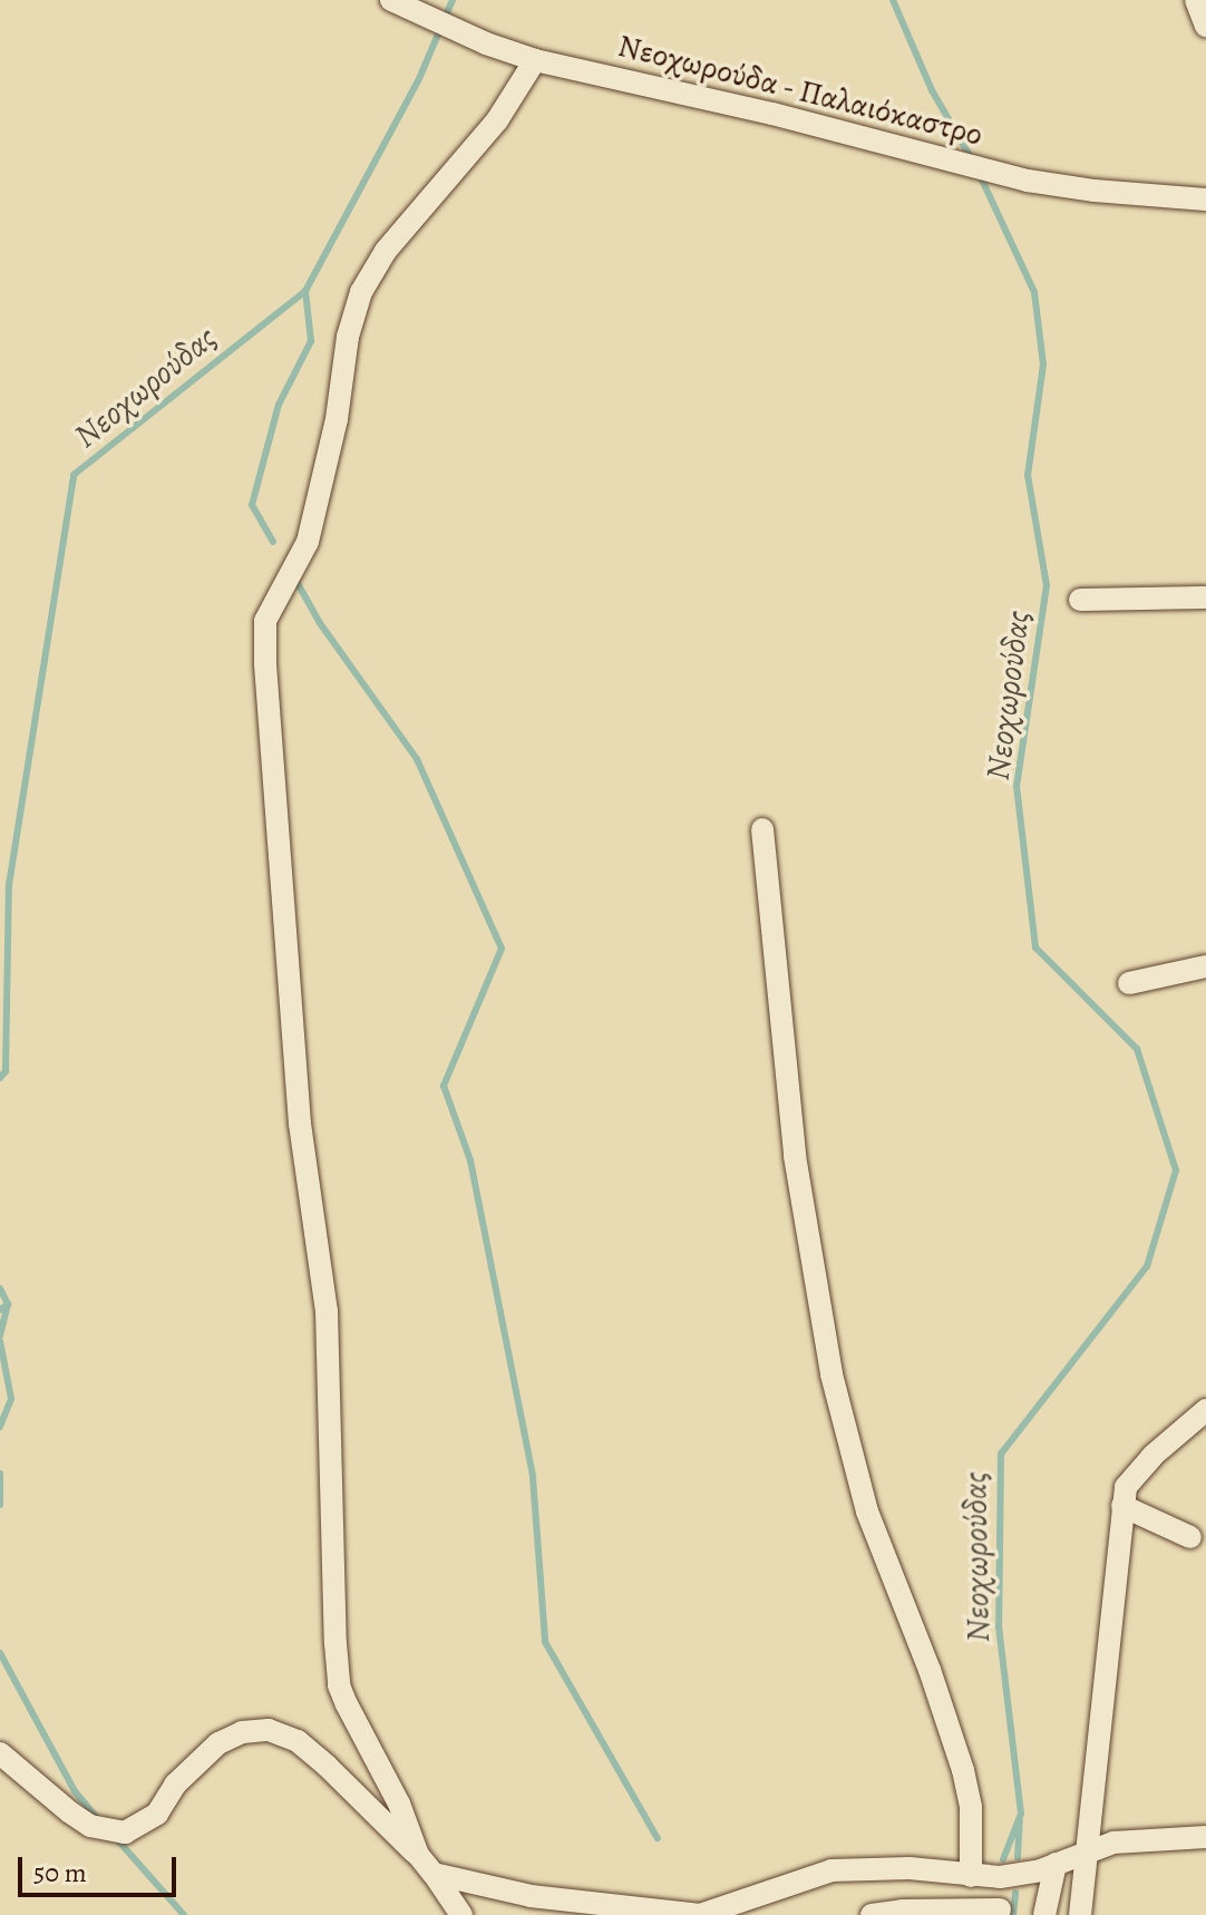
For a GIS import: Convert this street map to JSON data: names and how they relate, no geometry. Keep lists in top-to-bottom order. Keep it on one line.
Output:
{"streets":{"street":["Νεοχωρούδα - Παλαιόκαστρο"]},"water":["Νεοχωρούδας"],"scale_bar":"50 m"}
